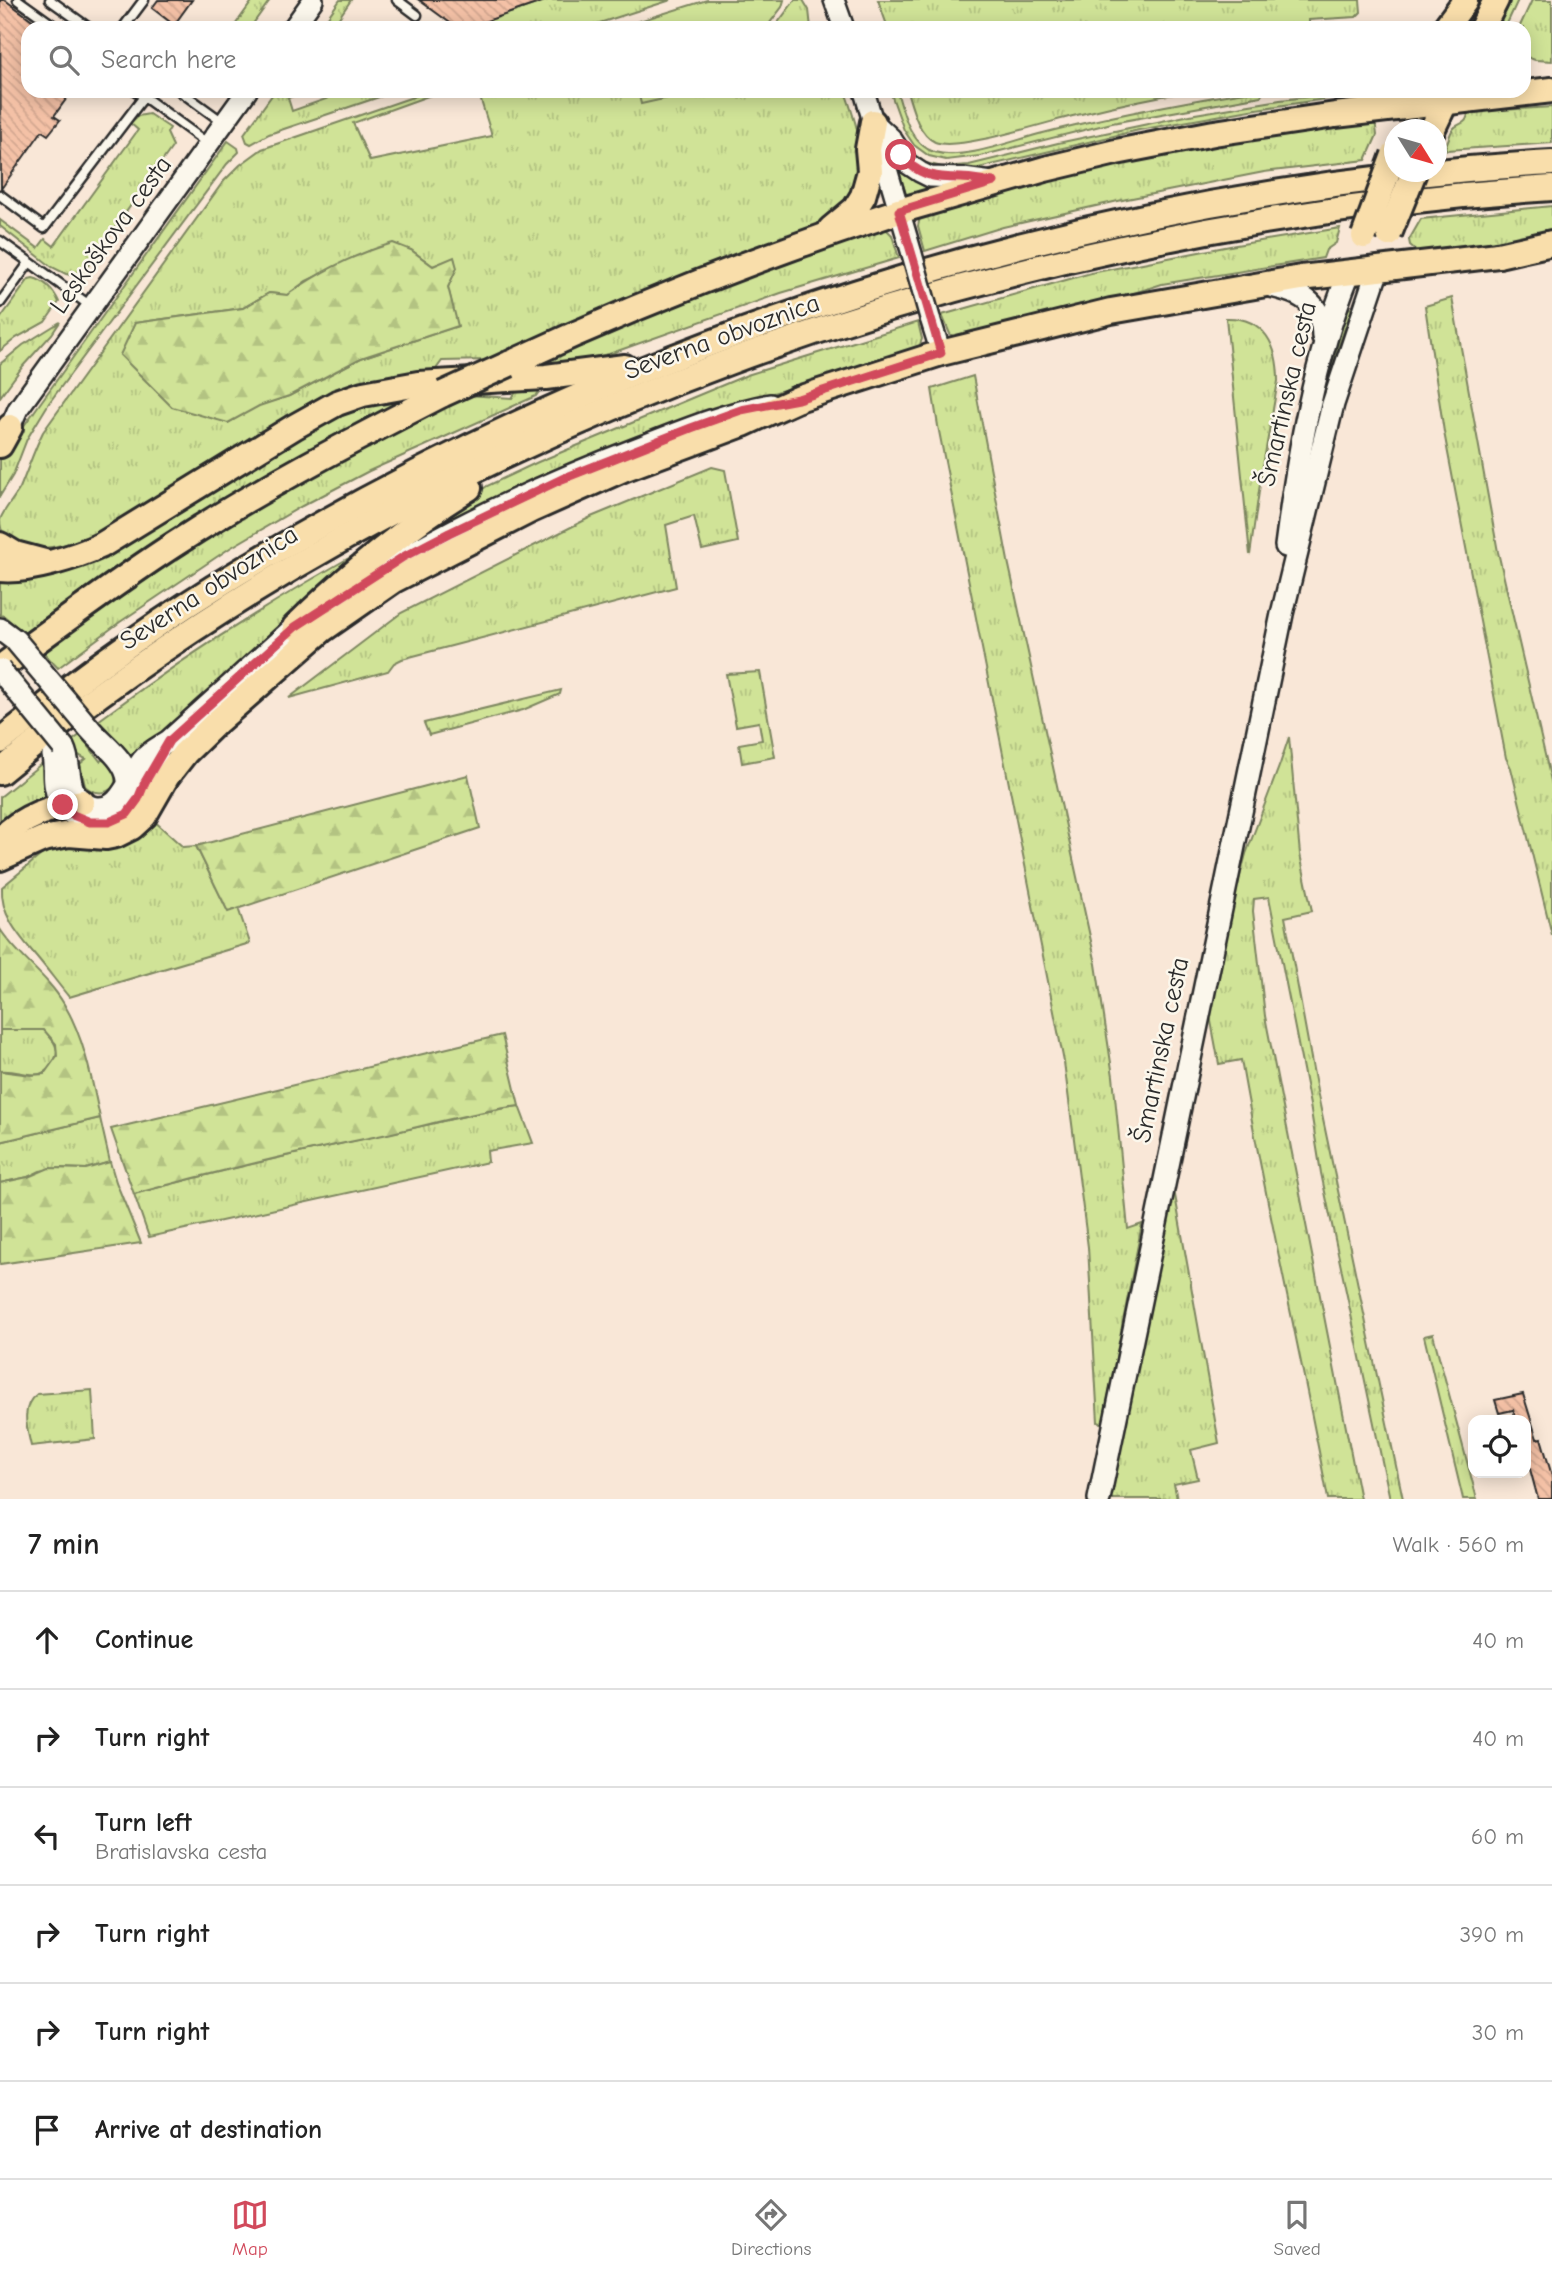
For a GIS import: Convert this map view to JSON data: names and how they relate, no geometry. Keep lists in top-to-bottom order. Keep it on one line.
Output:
{"streets":{"main road":["Severna obvoznica","Šmartinska cesta"],"street":["Leskoškova cesta"]},"north":"bottom right","page":{"search":"Search here","heading":["7 min","Walk · 560 m"],"list":[["Continue","40 m"],["Turn right","40 m"],["Turn left","Bratislavska cesta","60 m"],["Turn right","390 m"],["Turn right","30 m"],"Arrive at destination"],"nav":["Map","Directions","Saved"]}}
